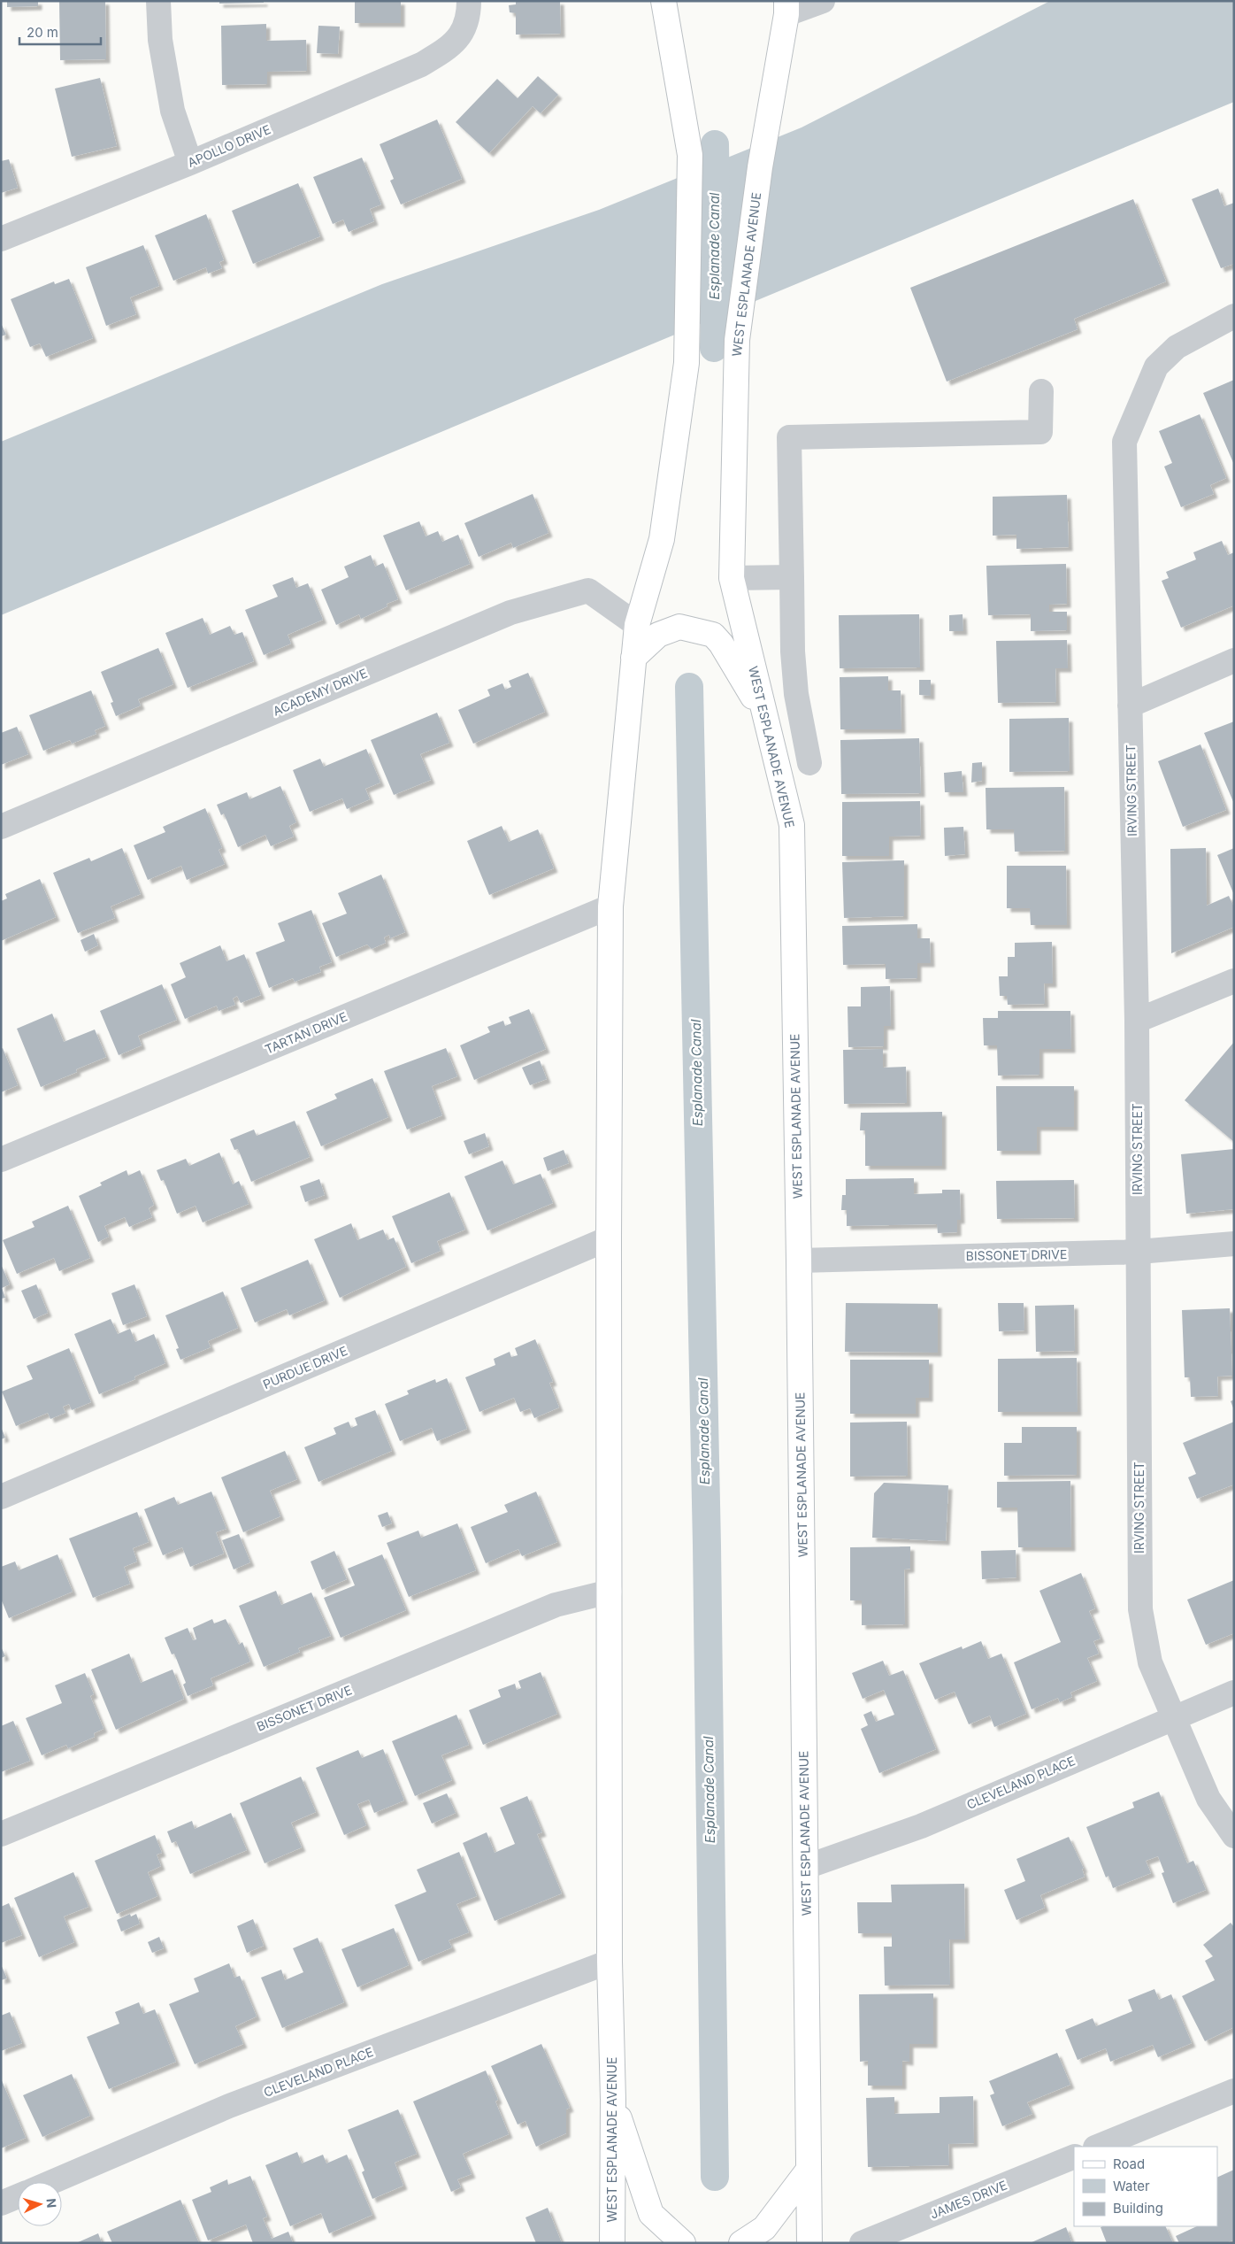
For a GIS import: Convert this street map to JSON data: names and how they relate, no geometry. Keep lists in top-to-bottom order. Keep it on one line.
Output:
{"streets":{"main road":["WEST ESPLANADE AVENUE"],"street":["APOLLO DRIVE","ACADEMY DRIVE","IRVING STREET","TARTAN DRIVE","BISSONET DRIVE","PURDUE DRIVE","CLEVELAND PLACE","JAMES DRIVE"]},"crossings":[["WEST ESPLANADE AVENUE","ACADEMY DRIVE"],["WEST ESPLANADE AVENUE","TARTAN DRIVE"],["WEST ESPLANADE AVENUE","BISSONET DRIVE"],["WEST ESPLANADE AVENUE","PURDUE DRIVE"],["WEST ESPLANADE AVENUE","CLEVELAND PLACE"],["IRVING STREET","BISSONET DRIVE"],["IRVING STREET","CLEVELAND PLACE"]],"water":["Esplanade Canal"],"legend":["Road","Water","Building"],"scale_bar":"20 m","north":"right"}
